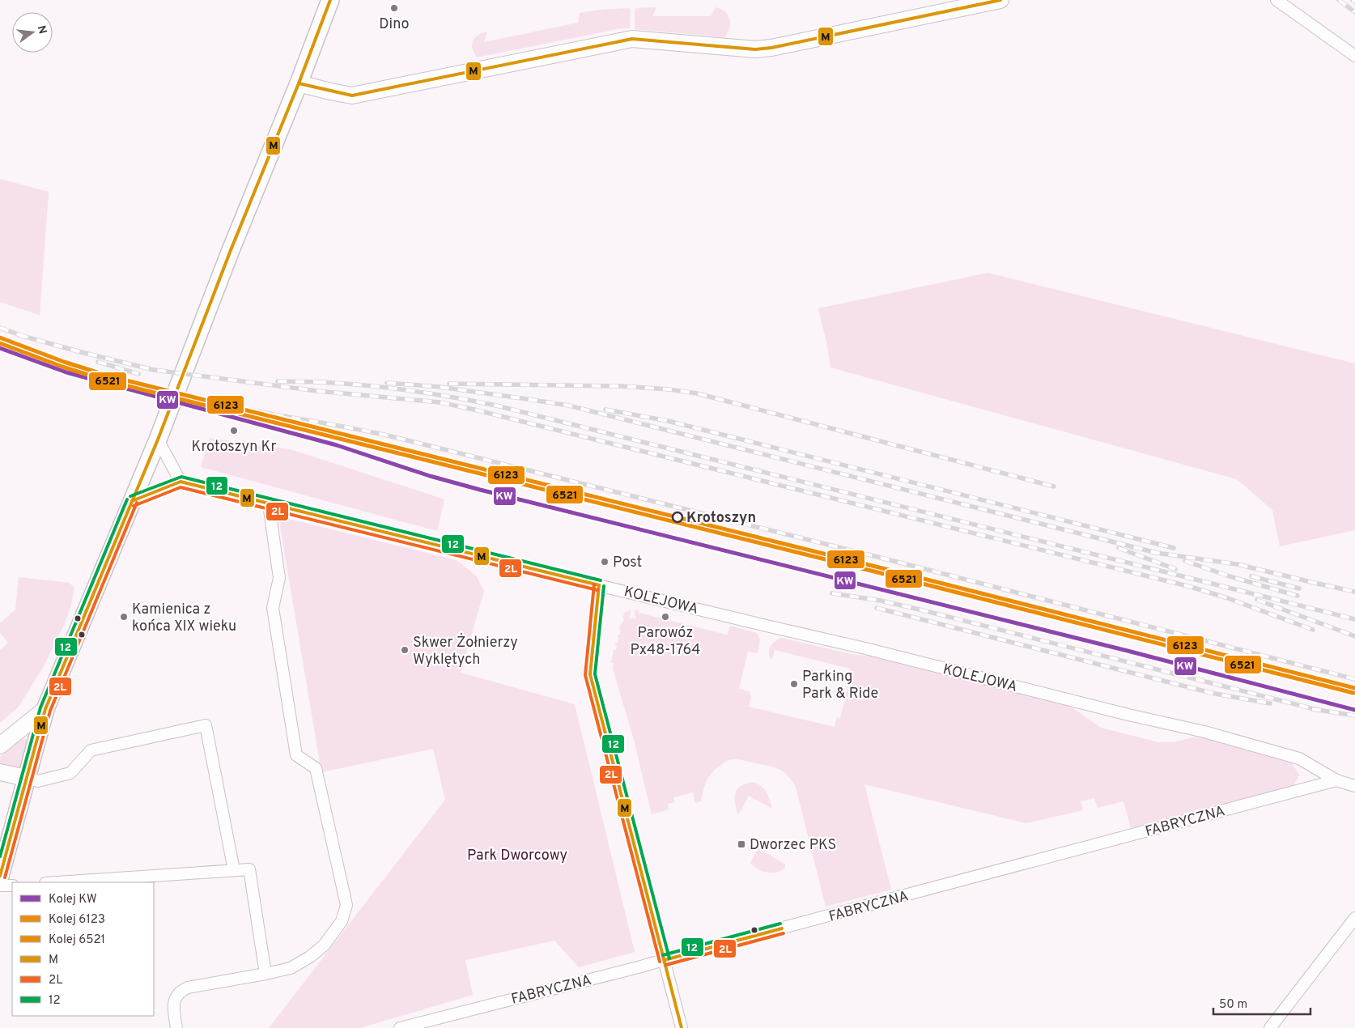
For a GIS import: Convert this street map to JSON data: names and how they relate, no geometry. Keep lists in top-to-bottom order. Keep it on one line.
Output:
{"streets":{"street":["KOLEJOWA","FABRYCZNA"]},"crossings":[["KOLEJOWA","FABRYCZNA"]],"parks":["Park Dworcowy"],"places":{"other":["Dino","Krotoszyn Kr","Krotoszyn","Post","Kamienica z końca XIX wieku","Parowóz Px48-1764","Skwer Żołnierzy Wyklętych","Parking Park & Ride"],"transit":["Dworzec PKS"]},"lines":["transit line M","rail line 6123","rail line 6521","rail line KW","transit line 12","transit line 2L"],"legend":["Kolej KW","Kolej 6123","Kolej 6521","M","2L","12"],"scale_bar":"50 m","north":"right"}
